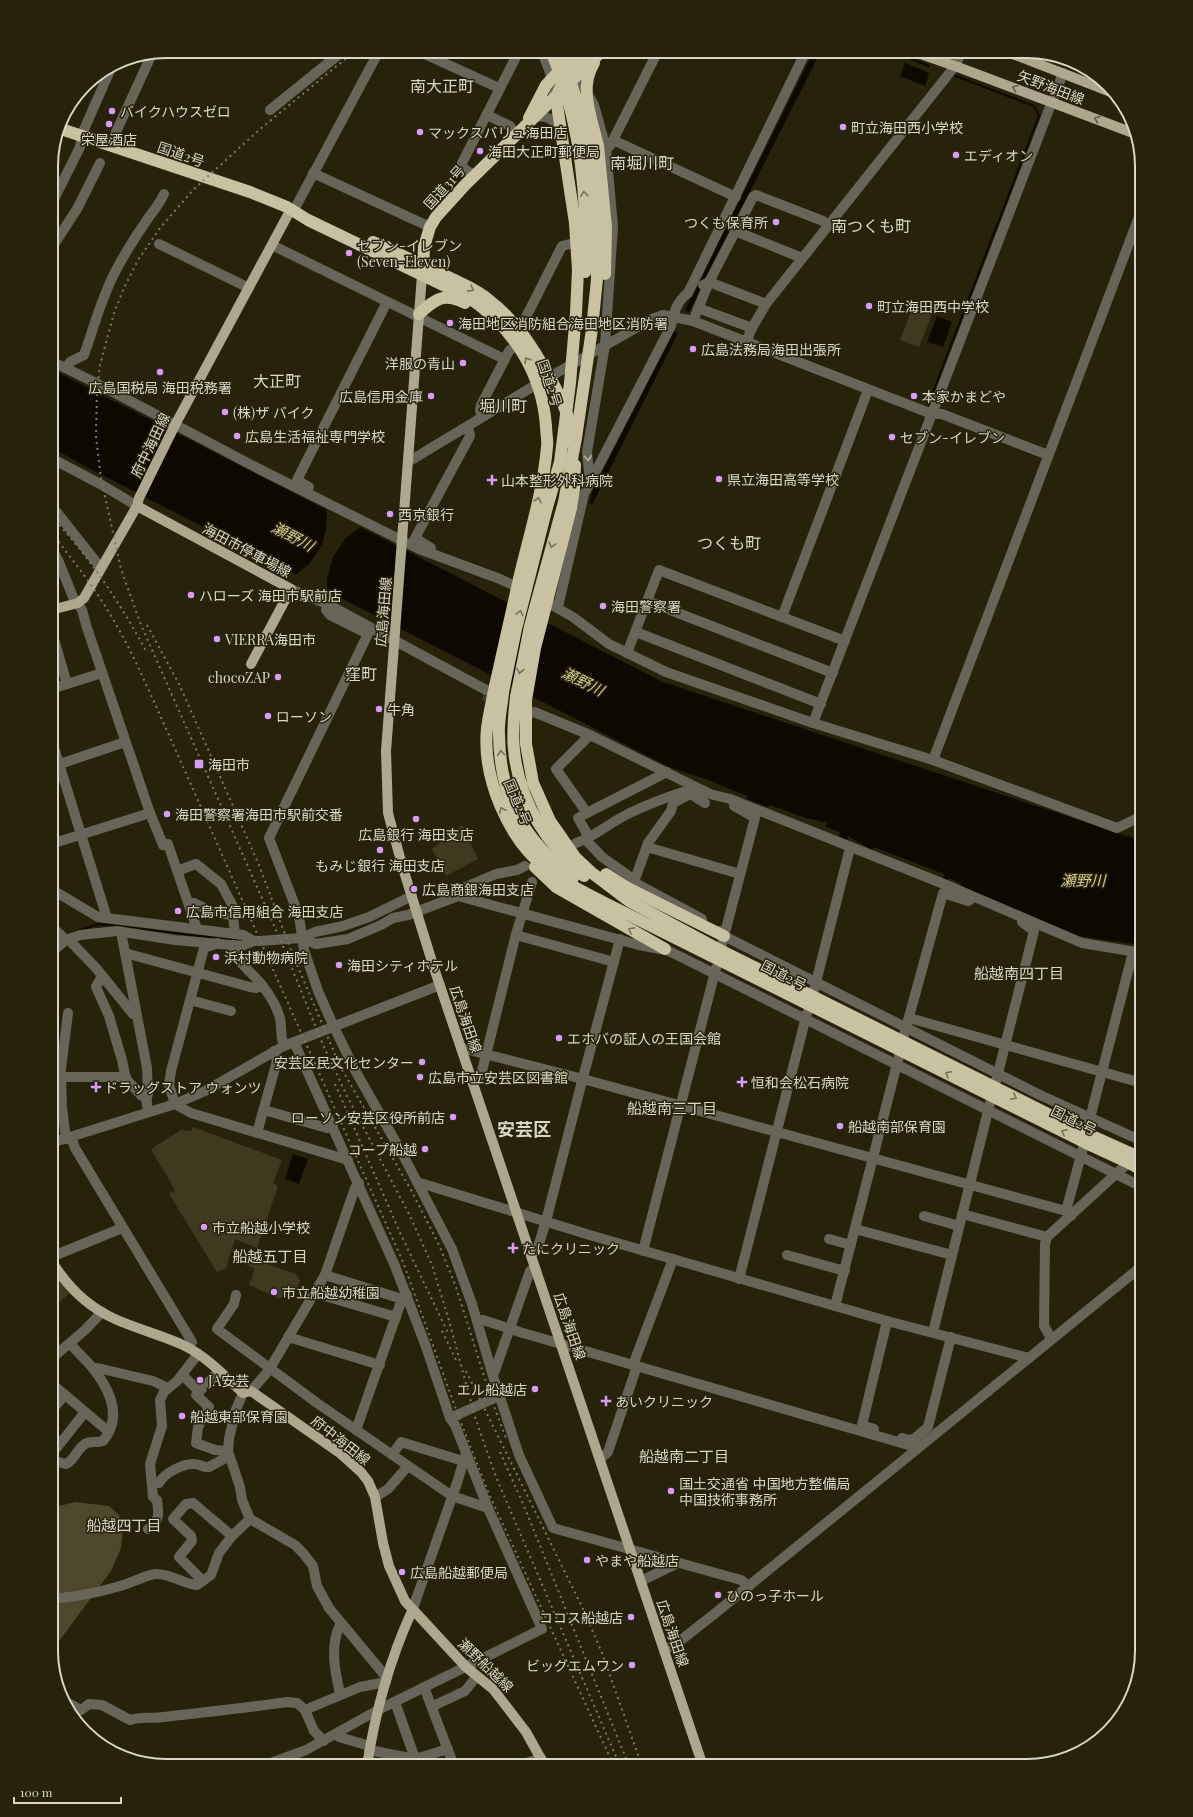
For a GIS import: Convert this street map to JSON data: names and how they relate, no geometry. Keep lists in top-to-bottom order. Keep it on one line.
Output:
{"streets":{"highway":["国道2号","国道31号"],"main road":["矢野海田線","府中海田線","海田市停車場線","広島海田線","瀬野船越線"]},"crossings":[["国道2号","国道31号"],["国道2号","府中海田線"],["国道2号","広島海田線"],["国道31号","広島海田線"],["府中海田線","海田市停車場線"],["府中海田線","瀬野船越線"]],"districts":["南大正町","南堀川町","南つくも町","大正町","堀川町","つくも町","窪町","船越南四丁目","船越南三丁目","安芸区","船越五丁目","船越南二丁目","船越四丁目"],"water":["瀬野川"],"places":{"other":["バイクハウスゼロ","栄屋酒店","町立海田西小学校","マックスバリュ海田店","海田大正町郵便局","エディオン","つくも保育所","セブン-イレブン (Seven-Eleven)","町立海田西中学校","海田地区消防組合海田地区消防署","広島法務局海田出張所","洋服の青山","広島国税局 海田税務署","広島信用金庫","本家かまどや","(株)ザ バイク","広島生活福祉専門学校","セブン-イレブン","県立海田高等学校","西京銀行","ハローズ 海田市駅前店","海田警察署","VIERRA海田市","chocoZAP","牛角","ローソン","海田警察署海田市駅前交番","広島銀行 海田支店","もみじ銀行 海田支店","広島商銀海田支店","広島市信用組合 海田支店","浜村動物病院","海田シティホテル","エホバの証人の王国会館","安芸区民文化センター","広島市立安芸区図書館","ローソン安芸区役所前店","船越南部保育園","コープ船越","市立船越小学校","市立船越幼稚園","JA安芸","エル船越店","船越東部保育園","国土交通省 中国地方整備局 中国技術事務所","やまや船越店","広島船越郵便局","ひのっ子ホール","ココス船越店","ビッグエムワン"],"health":["山本整形外科病院","恒和会松石病院","ドラッグストア ウォンツ","たにクリニック","あいクリニック"],"transit":["海田市"]},"scale_bar":"100 m"}
